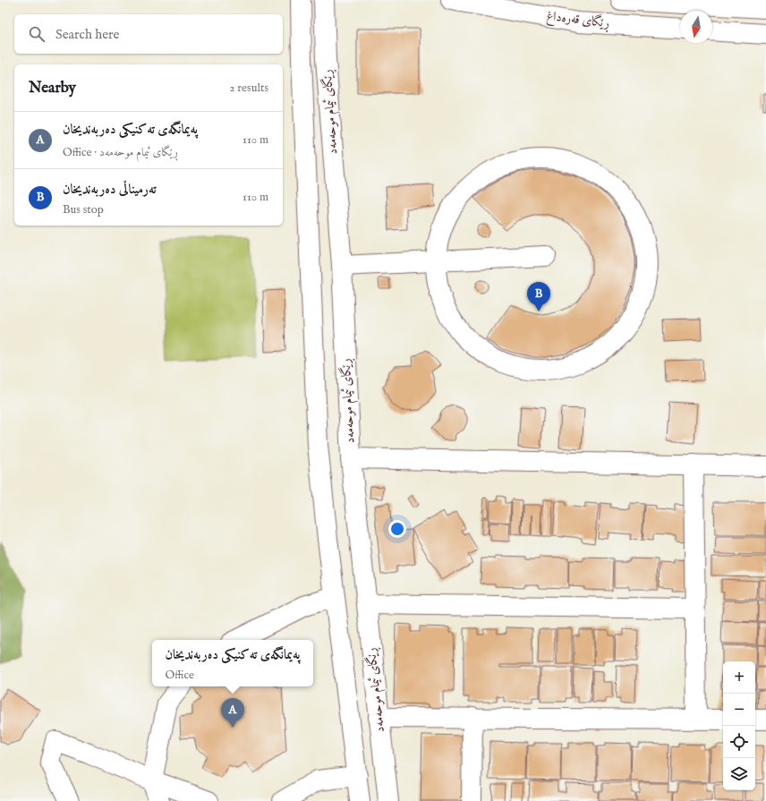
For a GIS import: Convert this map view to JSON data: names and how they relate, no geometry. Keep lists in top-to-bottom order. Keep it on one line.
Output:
{"streets":{"main road":["ڕێگای قەرەداغ","ڕێگای ئیمام موحەمەد"]},"north":"bottom","page":{"search":"Search here","heading":["Nearby","2 results"],"list":[{"mark":"A","name":"په‌یمانگه‌ى ته‌كنیكى ده‌ربه‌ندیخان","note":"Office · ڕێگای ئیمام موحەمەد","value":"110 m"},{"mark":"B","name":"تەرمیناڵی دەربەندیخان","note":"Bus stop","value":"110 m"}],"pins":["B","A"],"popup":["په‌یمانگه‌ى ته‌كنیكى ده‌ربه‌ندیخان","Office"],"map_buttons":["+","−"]}}
